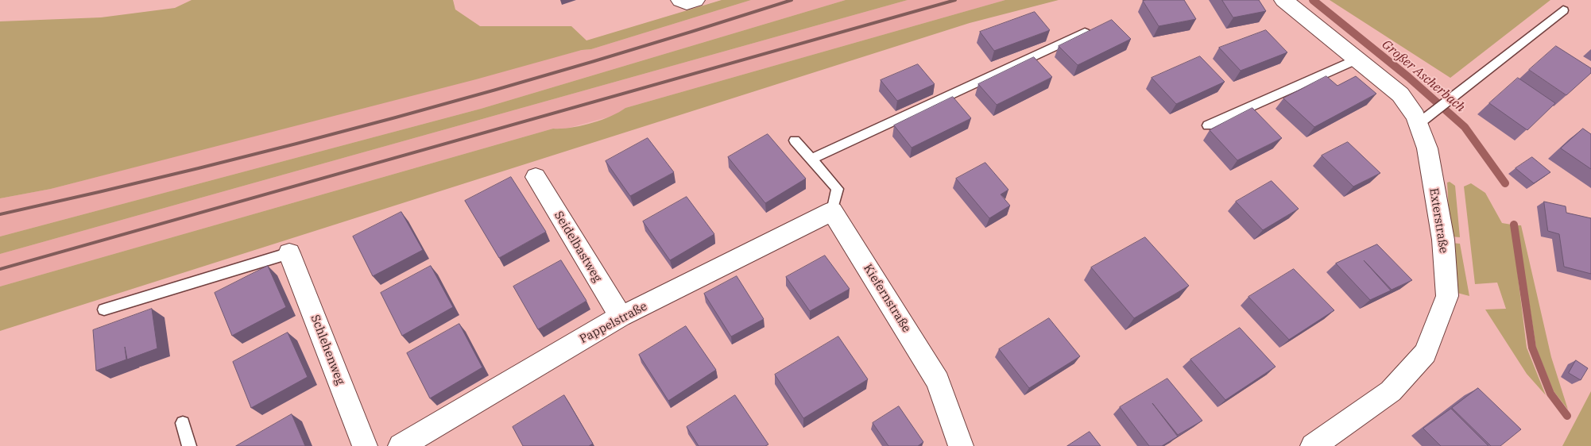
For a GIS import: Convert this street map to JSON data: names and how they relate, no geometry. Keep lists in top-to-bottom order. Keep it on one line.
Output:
{"streets":{"street":["Exterstraße","Seidelbastweg","Kiefernstraße","Pappelstraße","Schlehenweg"]},"crossings":[["Seidelbastweg","Pappelstraße"],["Kiefernstraße","Pappelstraße"]],"water":["Großer Ascherbach"]}
